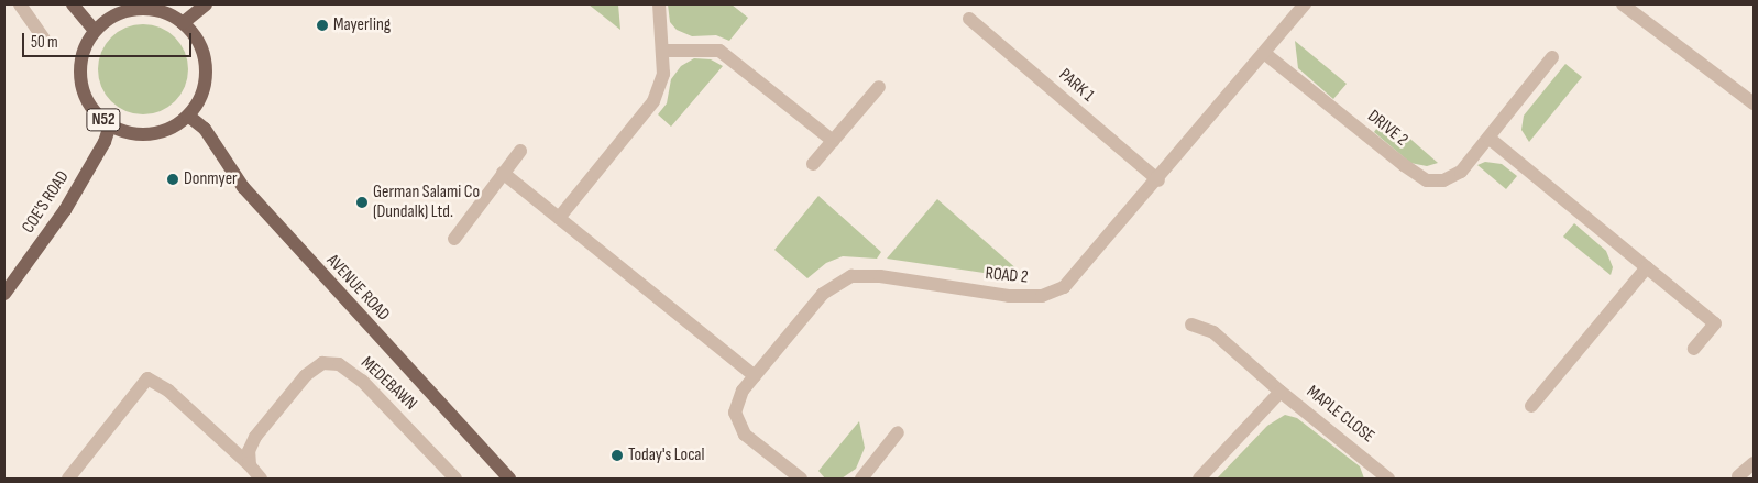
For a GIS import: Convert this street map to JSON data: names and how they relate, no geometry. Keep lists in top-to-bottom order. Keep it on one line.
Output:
{"streets":{"main road":["N52","COE'S ROAD","AVENUE ROAD"],"street":["PARK 1","DRIVE 2","ROAD 2","MEDEBAWN","MAPLE CLOSE"]},"crossings":[["PARK 1","ROAD 2"],["N52","COE'S ROAD"],["N52","AVENUE ROAD"],["DRIVE 2","ROAD 2"],["COE'S ROAD","AVENUE ROAD"]],"places":["Mayerling","Donmyer","German Salami Co (Dundalk) Ltd.","Today's Local"],"scale_bar":"50 m"}
